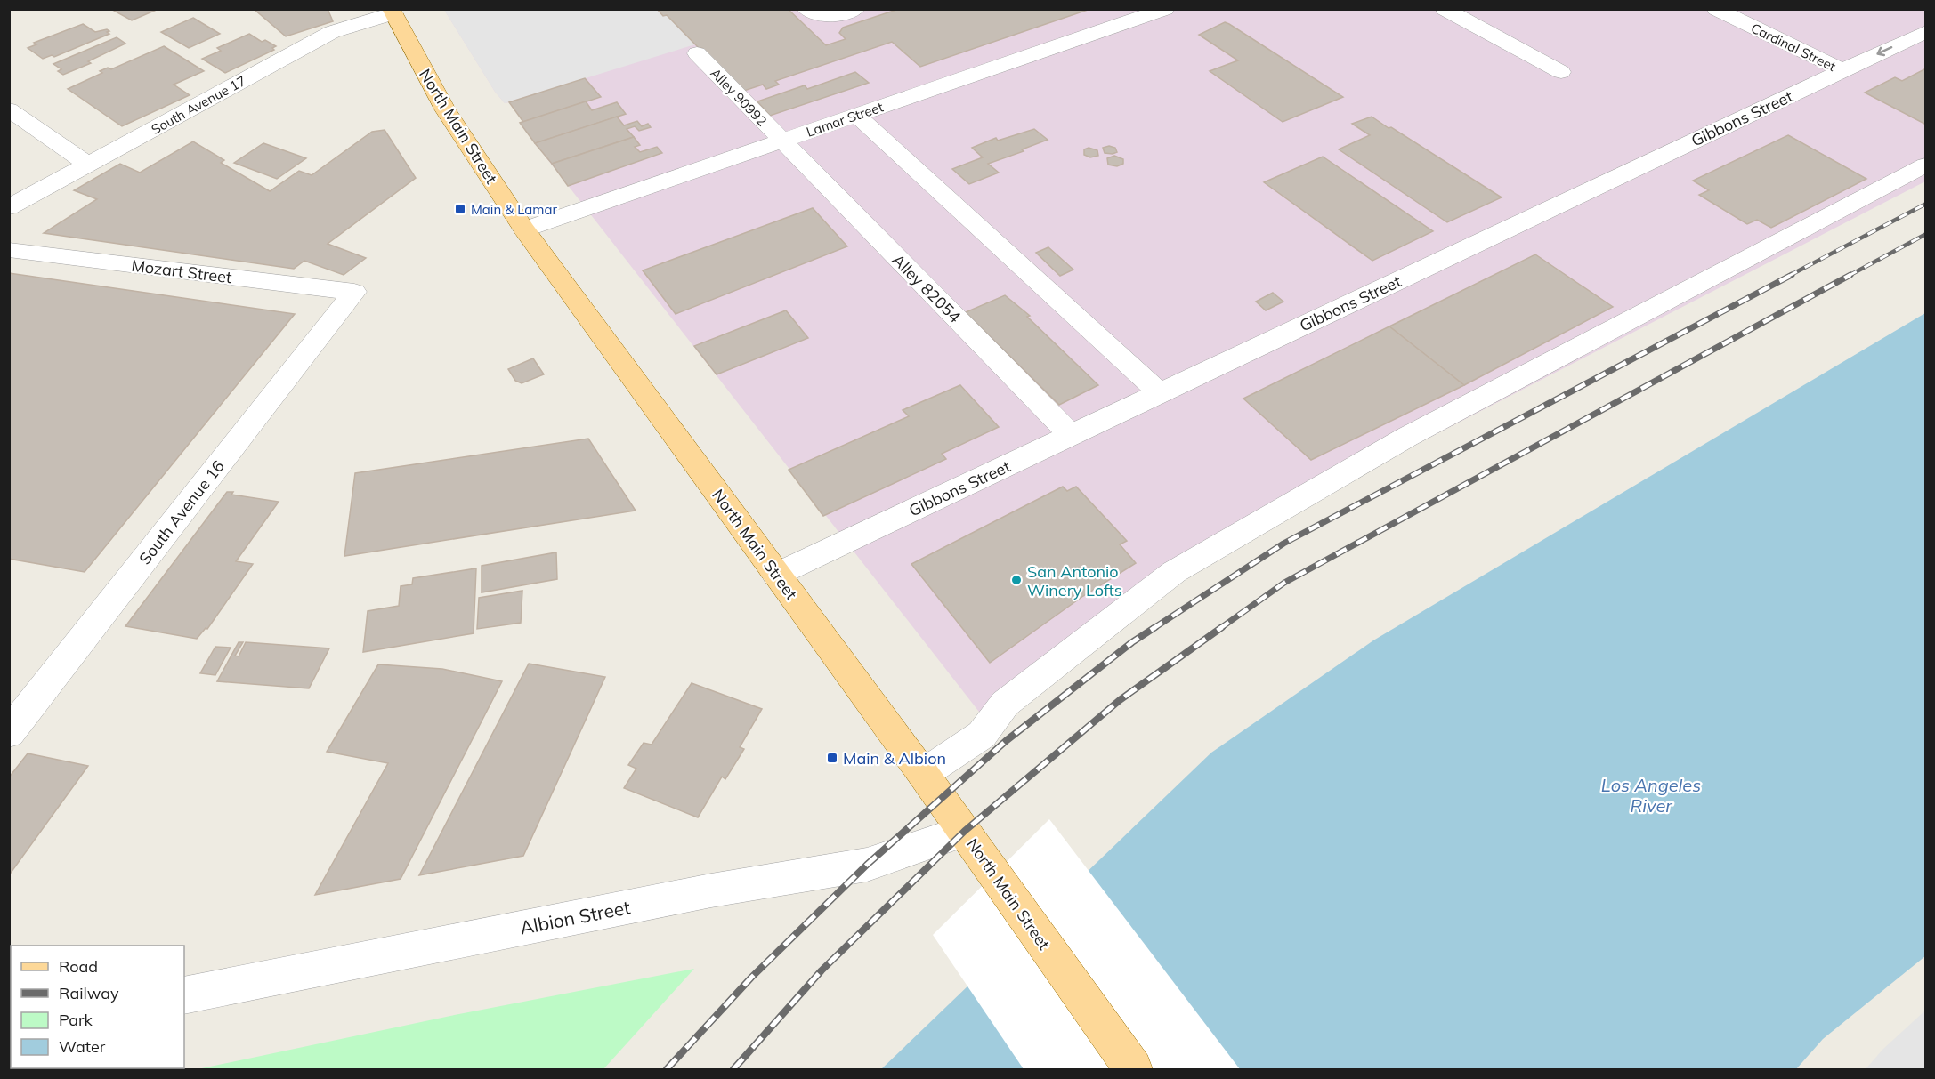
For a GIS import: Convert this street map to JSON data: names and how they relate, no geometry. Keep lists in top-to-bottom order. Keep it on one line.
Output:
{"streets":{"main road":["North Main Street"],"street":["Cardinal Street","Alley 90992","South Avenue 17","Gibbons Street","Lamar Street","Mozart Street","Alley 82054","South Avenue 16","Albion Street"]},"crossings":[["Cardinal Street","Gibbons Street"],["Alley 90992","Lamar Street"],["Alley 90992","Alley 82054"],["South Avenue 17","North Main Street"],["Gibbons Street","North Main Street"],["Gibbons Street","Alley 82054"],["Lamar Street","North Main Street"],["Lamar Street","Alley 82054"],["North Main Street","Albion Street"],["Mozart Street","South Avenue 16"]],"water":["Los Angeles River"],"places":{"transit":["Main & Lamar","Main & Albion"],"other":["San Antonio Winery Lofts"]},"legend":["Road","Railway","Park","Water"]}
